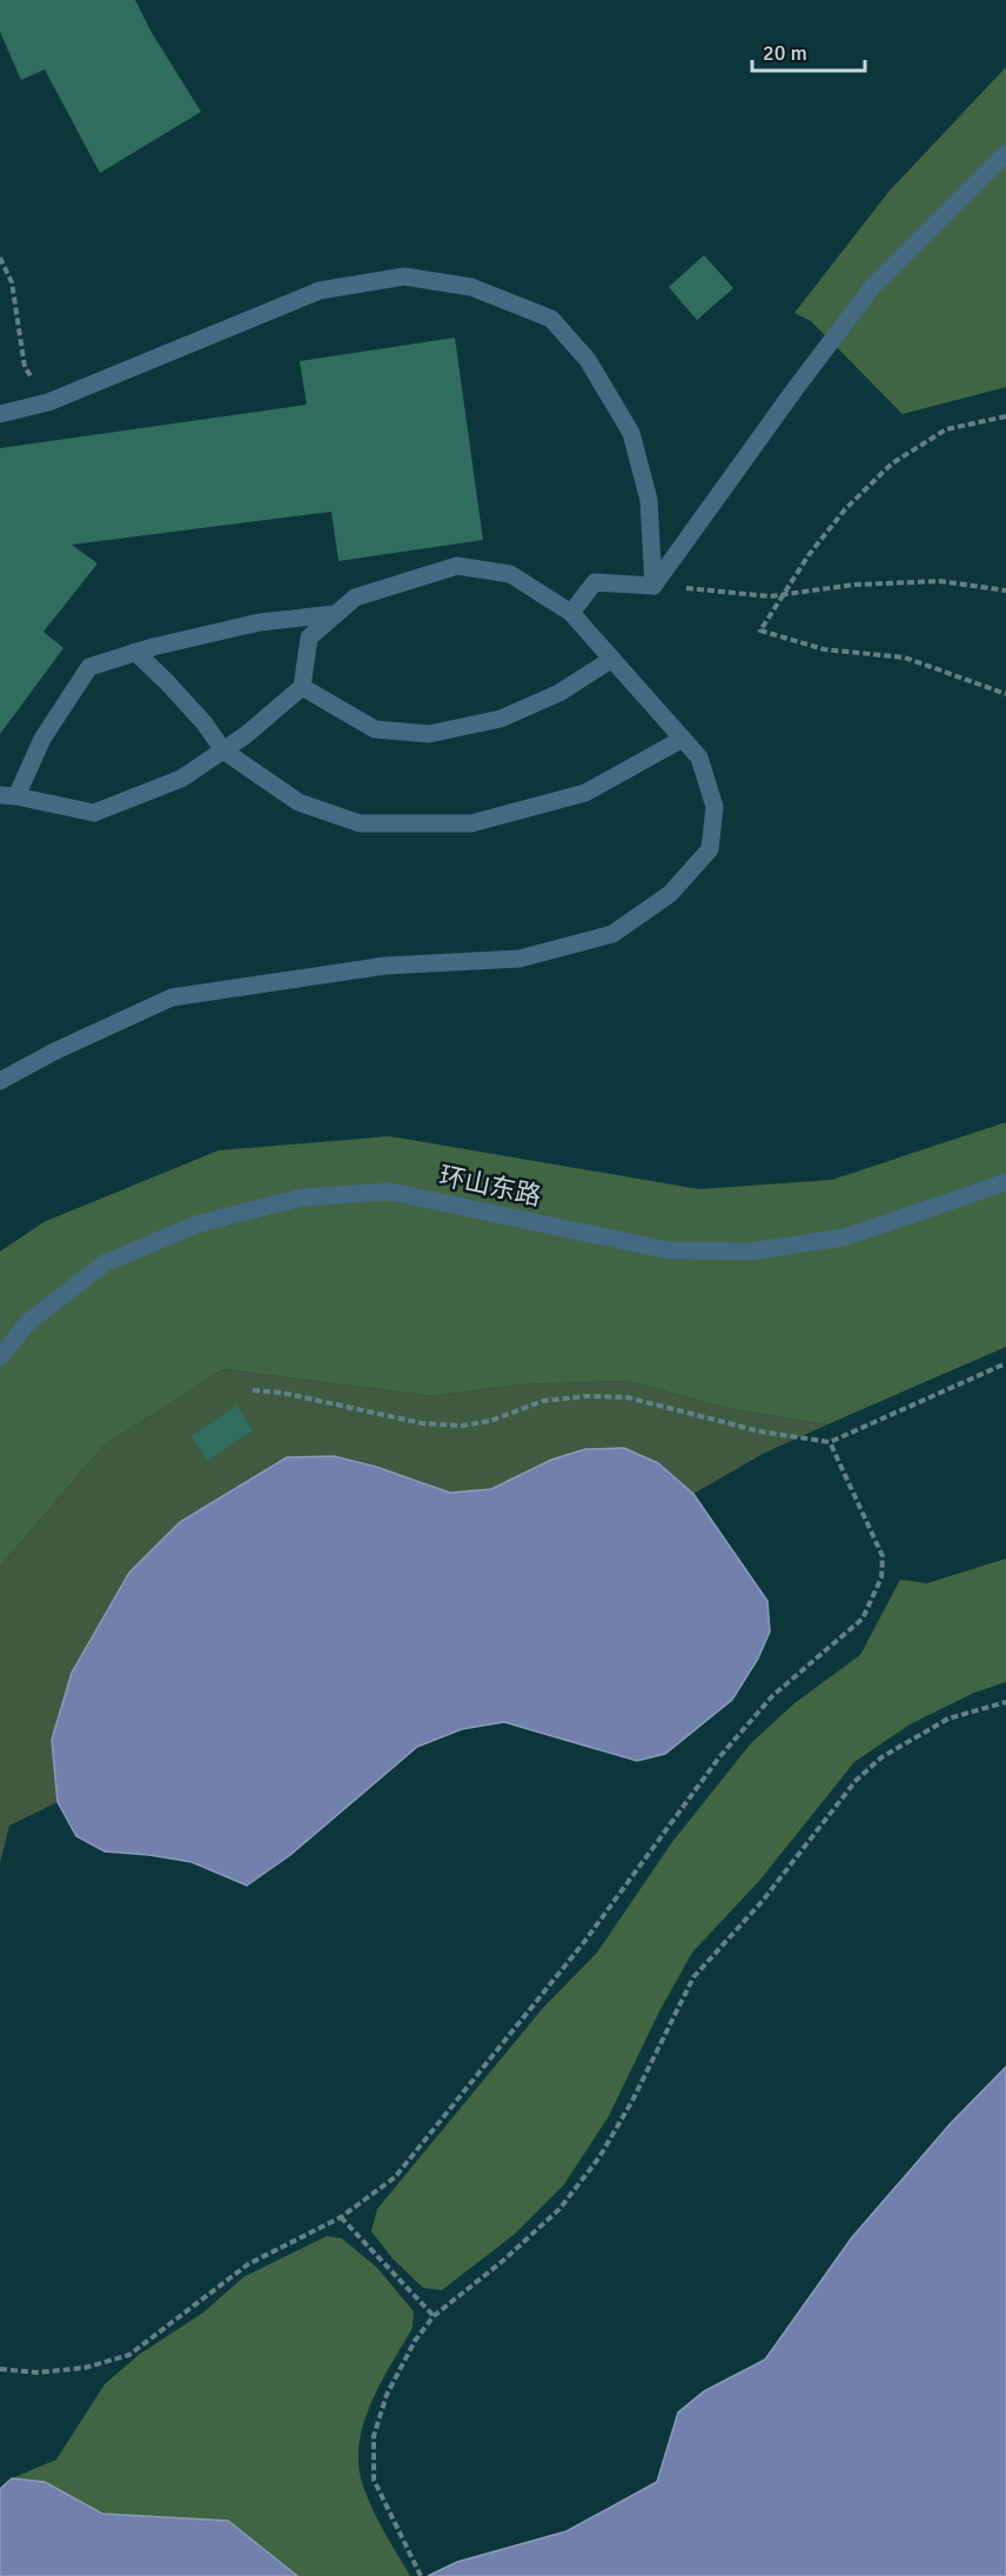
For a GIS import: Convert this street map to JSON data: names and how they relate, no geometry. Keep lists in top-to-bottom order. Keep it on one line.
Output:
{"streets":{"street":["环山东路"]},"scale_bar":"20 m"}
